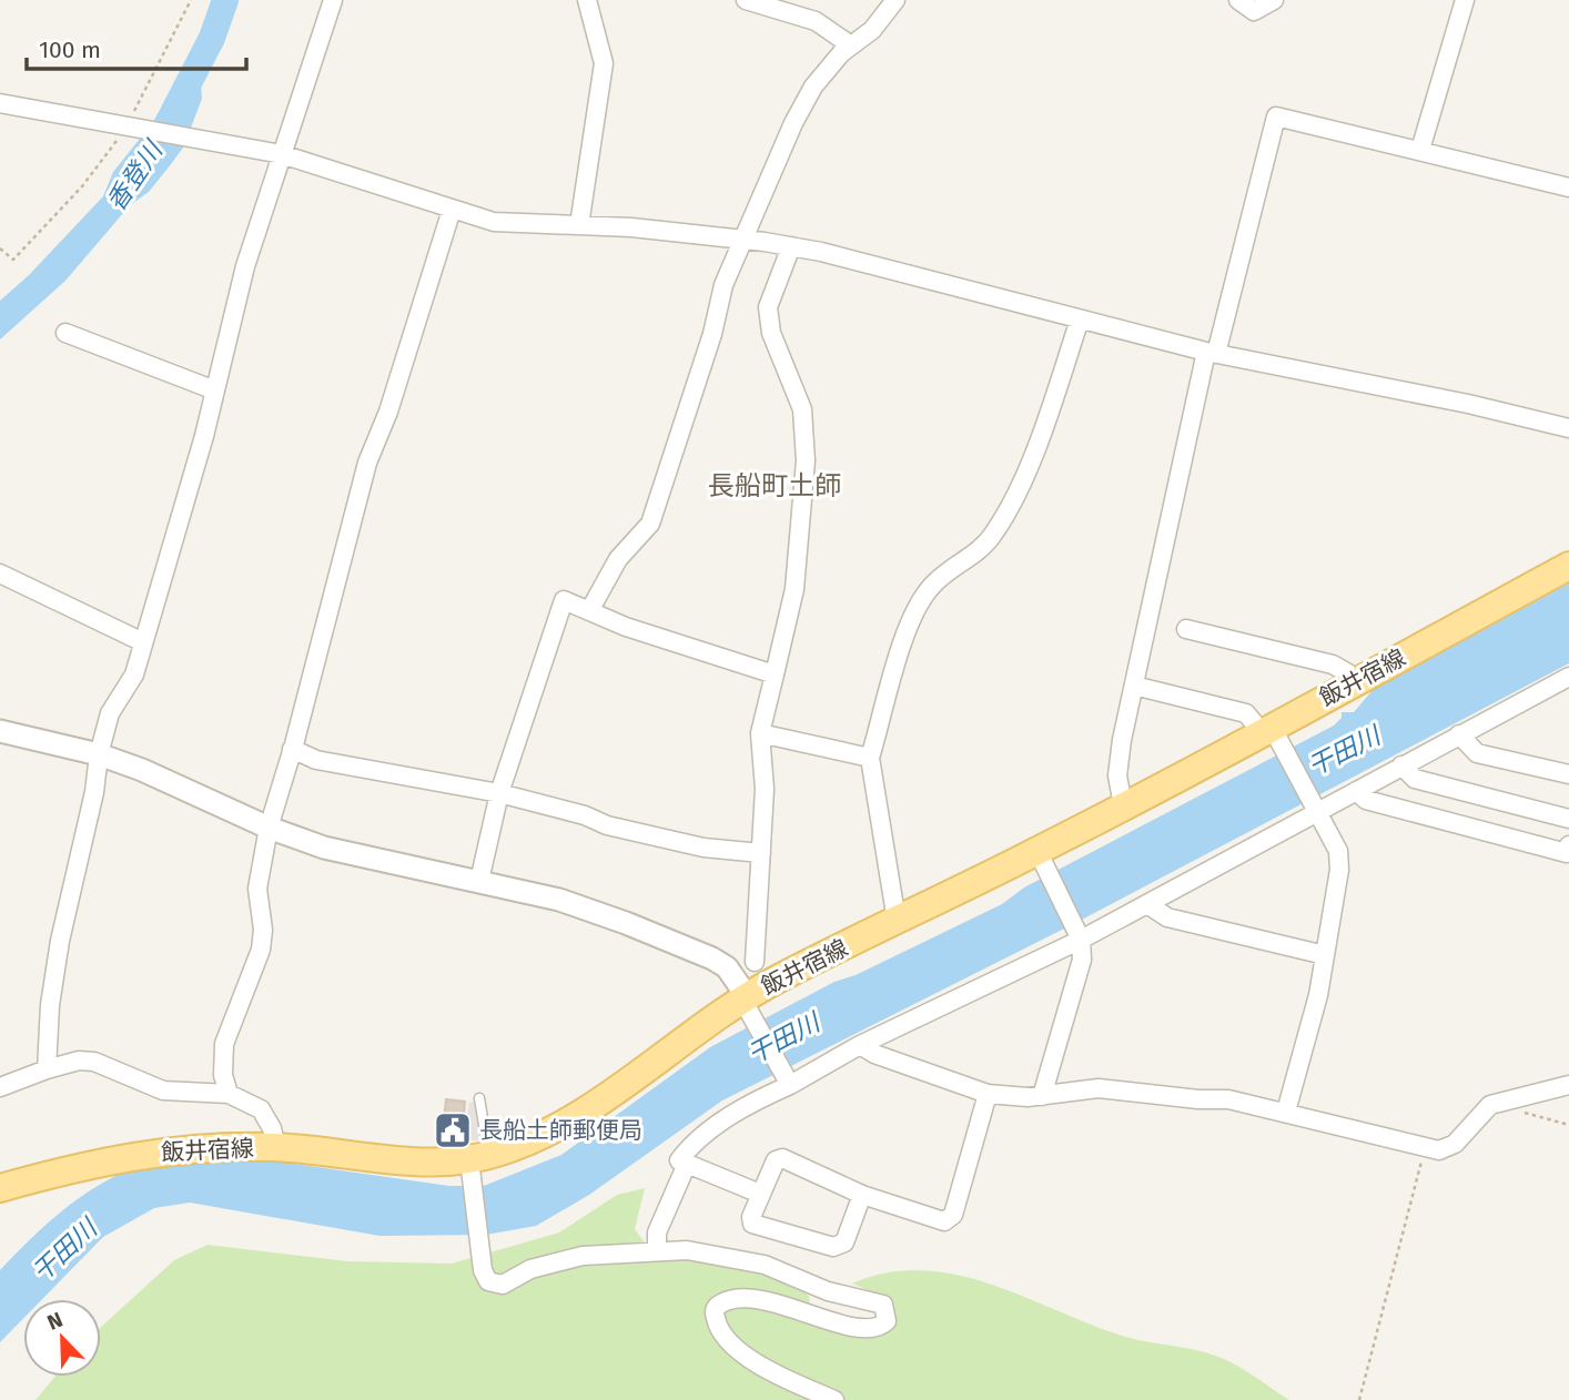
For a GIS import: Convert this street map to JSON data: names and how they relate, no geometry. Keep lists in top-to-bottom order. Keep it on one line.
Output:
{"streets":{"main road":["飯井宿線"]},"districts":["長船町土師"],"water":["香登川","干田川"],"places":{"public building":["長船土師郵便局"]},"scale_bar":"100 m","north":"top left"}
